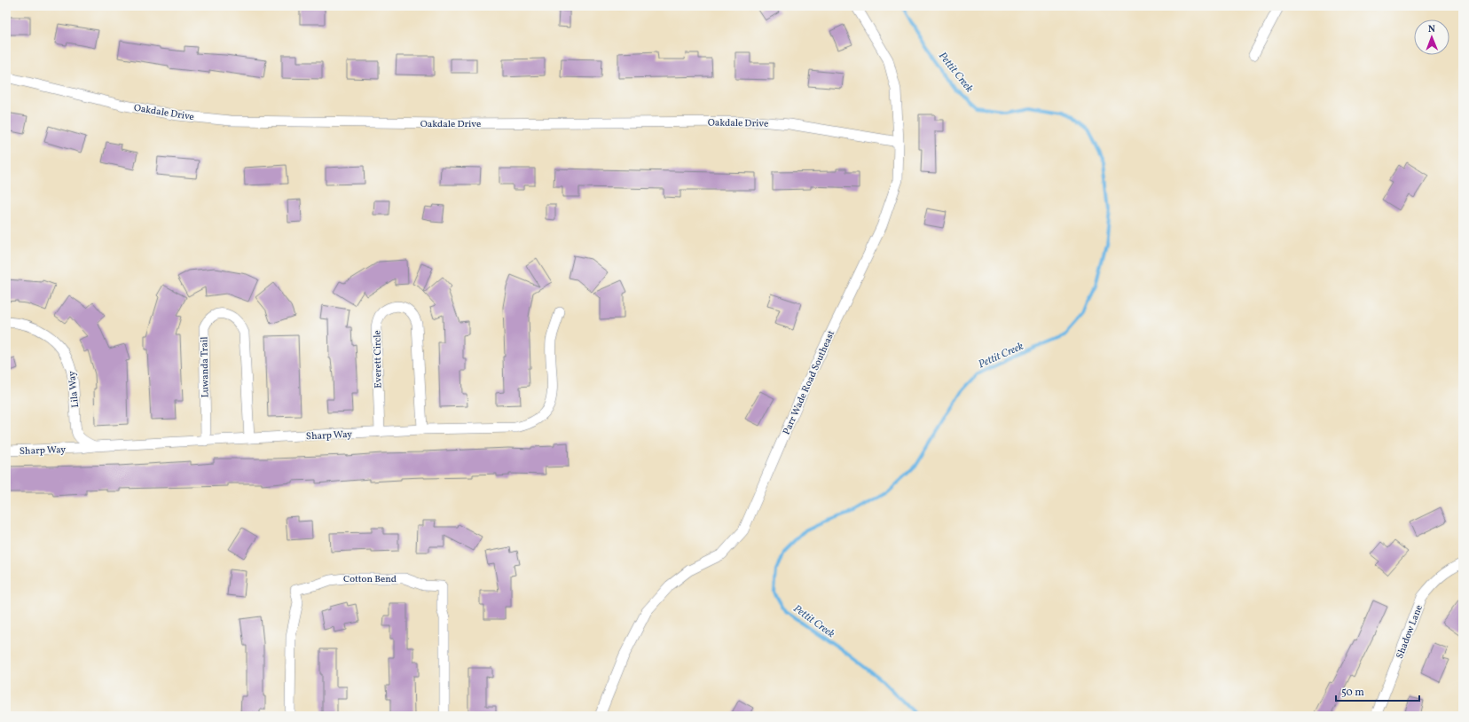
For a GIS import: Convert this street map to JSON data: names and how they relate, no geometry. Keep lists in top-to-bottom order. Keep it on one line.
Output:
{"streets":{"street":["Oakdale Drive","Everett Circle","Luwanda Trail","Parr Wade Road Southeast","Lila Way","Sharp Way","Cotton Bend","Shadow Lane"]},"crossings":[["Oakdale Drive","Parr Wade Road Southeast"],["Everett Circle","Sharp Way"],["Luwanda Trail","Sharp Way"]],"water":["Pettit Creek"],"scale_bar":"50 m","north":"top"}
